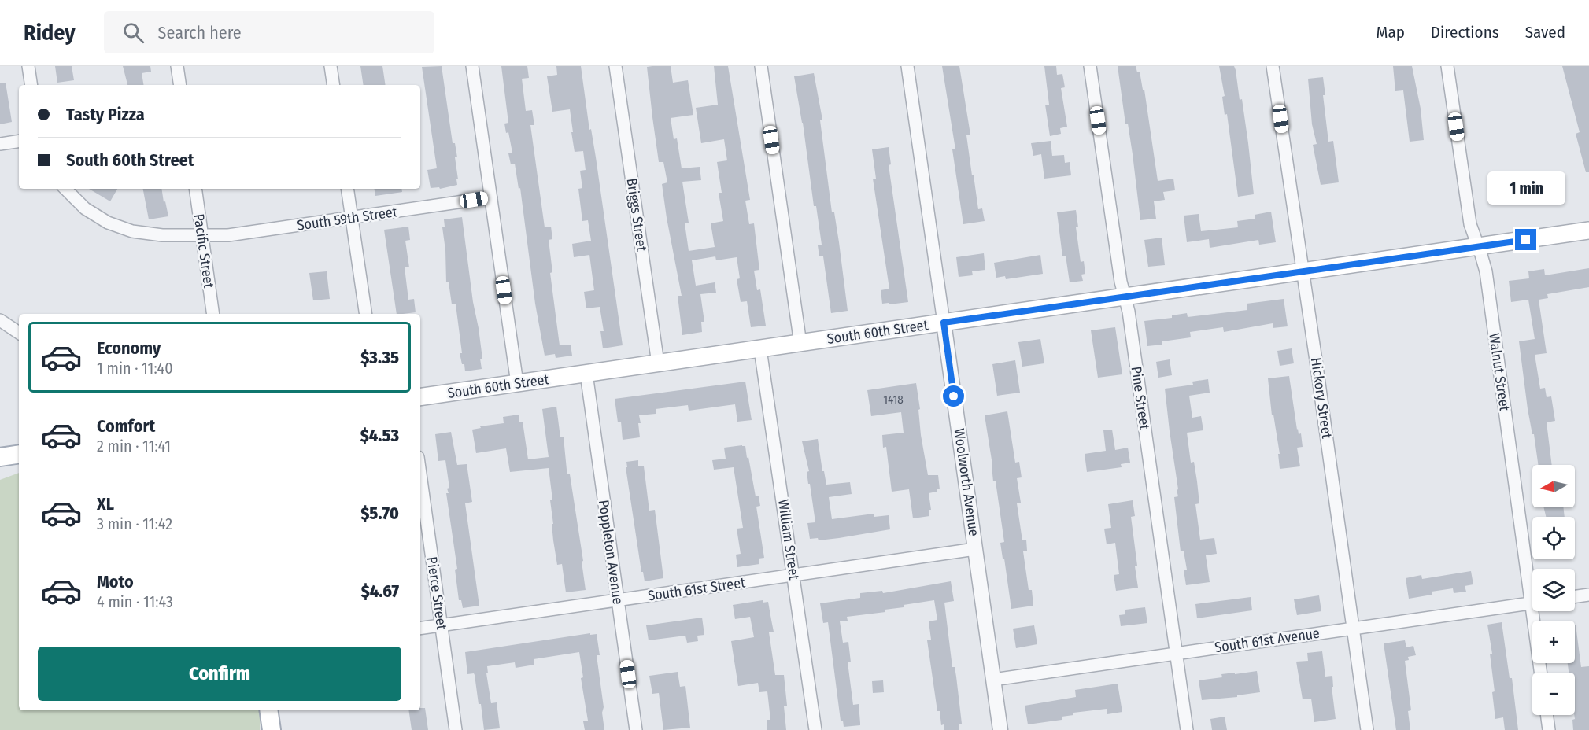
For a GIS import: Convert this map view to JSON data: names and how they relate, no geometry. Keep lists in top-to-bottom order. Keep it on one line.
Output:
{"streets":{"main road":["South 60th Street"],"street":["Briggs Street","South 59th Street","Pacific Street","Walnut Street","Pine Street","Hickory Street","Woolworth Avenue","William Street","Poppleton Avenue","South 61st Street","Pierce Street","South 61st Avenue"]},"crossings":[["Briggs Street","South 60th Street"],["South 59th Street","Pacific Street"],["South 60th Street","Walnut Street"],["South 60th Street","Pine Street"],["South 60th Street","Hickory Street"],["South 60th Street","Woolworth Avenue"],["South 60th Street","William Street"],["South 60th Street","Poppleton Avenue"],["Pine Street","South 61st Avenue"],["Hickory Street","South 61st Avenue"],["Woolworth Avenue","South 61st Street"],["Woolworth Avenue","South 61st Avenue"],["William Street","South 61st Street"],["Poppleton Avenue","South 61st Street"],["South 61st Street","Pierce Street"]],"house_numbers":["1418"],"north":"left","page":{"header":"Ridey","search":"Search here","nav":["Map","Directions","Saved"],"banner":["Tasty Pizza","South 60th Street"],"bubble":"1 min","list":[{"name":"Economy","note":"1 min · 11:40","value":"$3.35"},{"name":"Comfort","note":"2 min · 11:41","value":"$4.53"},{"name":"XL","note":"3 min · 11:42","value":"$5.70"},{"name":"Moto","note":"4 min · 11:43","value":"$4.67"}],"map_buttons":["+","−"],"buttons":"Confirm"}}
